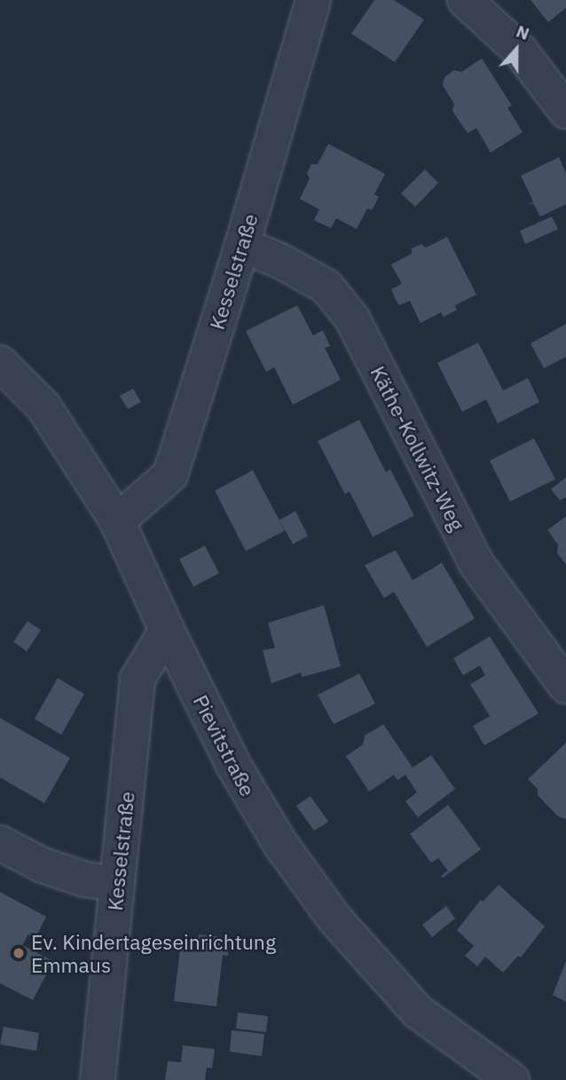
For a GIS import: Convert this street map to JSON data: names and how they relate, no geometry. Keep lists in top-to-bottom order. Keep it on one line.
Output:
{"streets":{"street":["Kesselstraße","Käthe-Kollwitz-Weg","Pievitstraße"]},"crossings":[["Kesselstraße","Käthe-Kollwitz-Weg"],["Kesselstraße","Pievitstraße"]],"places":["Ev. Kindertageseinrichtung Emmaus"],"north":"top"}
